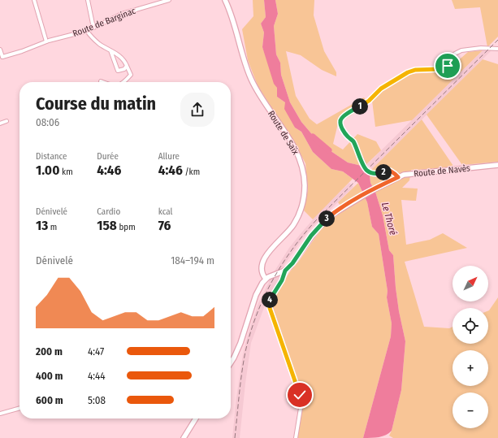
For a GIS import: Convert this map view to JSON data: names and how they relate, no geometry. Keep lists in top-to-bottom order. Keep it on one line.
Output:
{"streets":{"main road":["Route de Saïx","Route de Navès"],"street":["Route de Barginac"]},"water":["Le Thoré"],"north":"top right","page":{"heading":["Course du matin","08:06"],"pins":["1","2","3","4"],"stats":[["Distance","1.00 km"],["Durée","4:46"],["Allure","4:46 /km"],["Dénivelé","13 m"],["Cardio","158 bpm"],["kcal","76"]],"chart":["Dénivelé","184–194 m"],"map_buttons":["+","−"],"list":[{"name":"200 m","note":"4:47"},{"name":"400 m","note":"4:44"},{"name":"600 m","note":"5:08"}]}}
